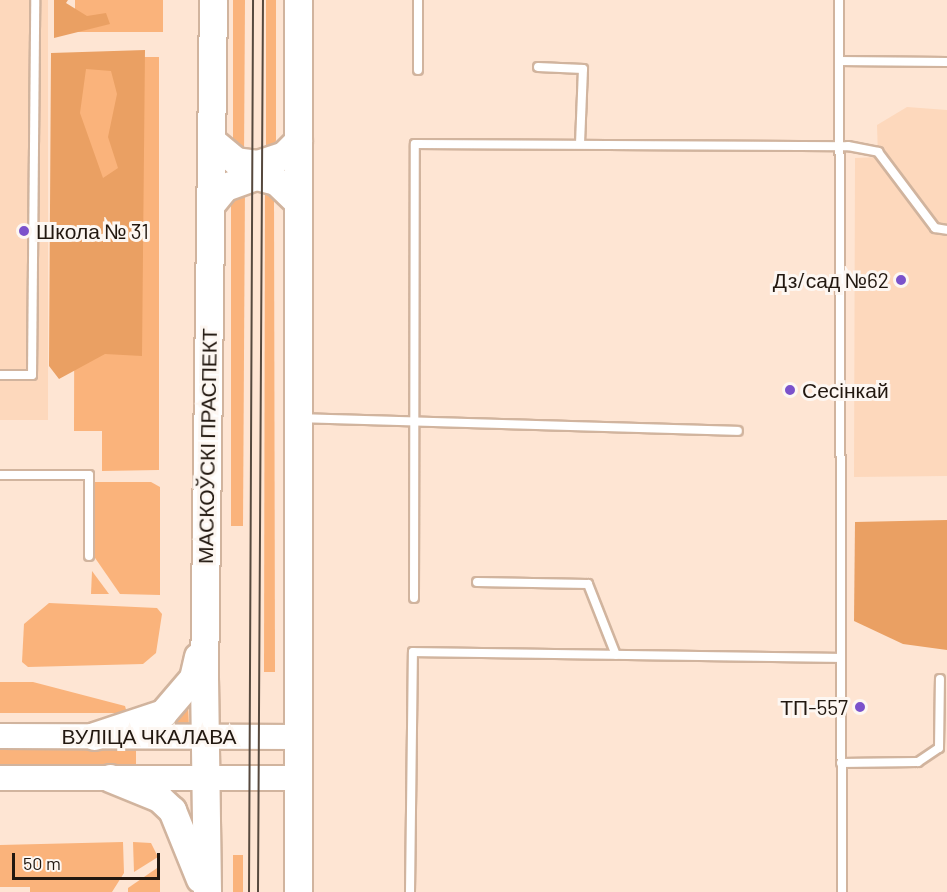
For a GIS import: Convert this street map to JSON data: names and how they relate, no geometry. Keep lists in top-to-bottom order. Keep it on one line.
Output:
{"streets":{"main road":["МАСКОЎСКІ ПРАСПЕКТ","ВУЛІЦА ЧКАЛАВА"]},"crossings":[["МАСКОЎСКІ ПРАСПЕКТ","ВУЛІЦА ЧКАЛАВА"]],"places":["Школа № 31","Дз/сад №62","Сесінкай","ТП-557"],"scale_bar":"50 m"}
